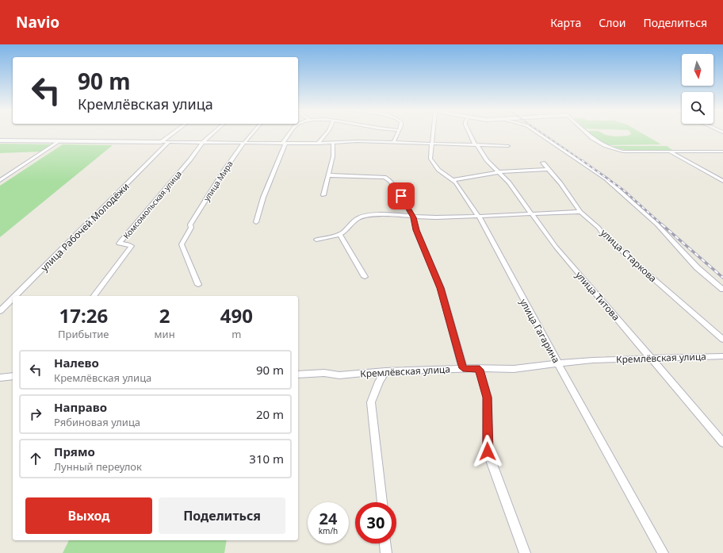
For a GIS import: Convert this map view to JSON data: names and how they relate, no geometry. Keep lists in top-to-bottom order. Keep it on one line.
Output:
{"streets":{"street":["улица Мира","Комсомольская улица","улица Рабочей Молодёжи","улица Старкова","улица Титова","улица Гагарина","Кремлёвская улица"]},"crossings":[["улица Титова","Кремлёвская улица"],["улица Гагарина","Кремлёвская улица"]],"north":"bottom","page":{"header":"Navio","nav":["Карта","Слои","Поделиться"],"turn":["90 m","Кремлёвская улица"],"eta":["17:26","Прибытие","2","мин","490","m"],"list":[{"name":"Налево","note":"Кремлёвская улица","value":"90 m"},{"name":"Направо","note":"Рябиновая улица","value":"20 m"},{"name":"Прямо","note":"Лунный переулок","value":"310 m"}],"buttons":["Выход","Поделиться"],"speed":"24 km/h","limit":"30"}}
